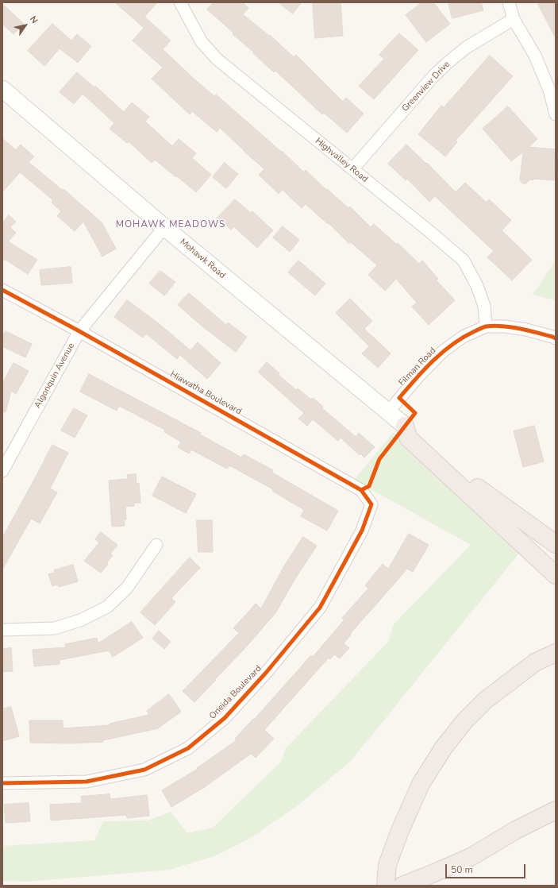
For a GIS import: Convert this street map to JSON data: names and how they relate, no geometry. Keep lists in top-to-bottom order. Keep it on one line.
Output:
{"streets":{"main road":["Mohawk Road"],"street":["Greenview Drive","Highvalley Road","Filman Road","Algonquin Avenue","Hiawatha Boulevard","Oneida Boulevard"]},"crossings":[["Greenview Drive","Highvalley Road"],["Highvalley Road","Filman Road"],["Mohawk Road","Filman Road"],["Mohawk Road","Algonquin Avenue"],["Algonquin Avenue","Hiawatha Boulevard"],["Hiawatha Boulevard","Oneida Boulevard"]],"districts":["MOHAWK MEADOWS"],"scale_bar":"50 m","north":"top right"}
